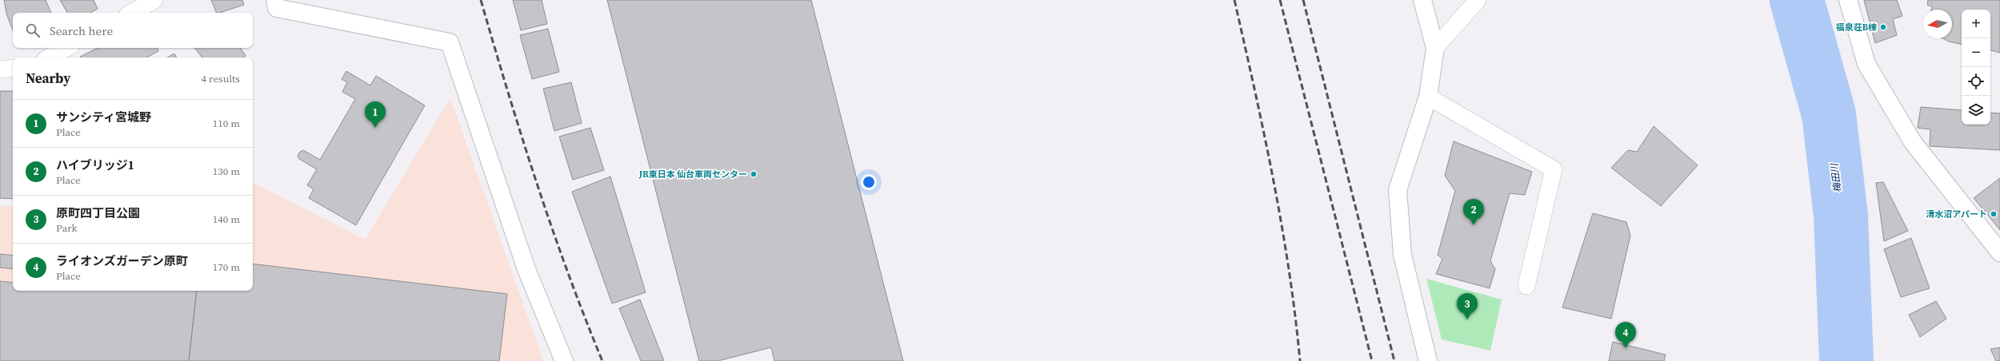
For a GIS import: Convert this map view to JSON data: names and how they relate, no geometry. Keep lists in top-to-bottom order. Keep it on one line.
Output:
{"water":["梅田川"],"places":["福泉荘B棟","JR東日本 仙台車両センター","清水沼アパート"],"north":"left","page":{"map_buttons":["+","−"],"search":"Search here","heading":["Nearby","4 results"],"list":[{"mark":"1","name":"サンシティ宮城野","note":"Place","value":"110 m"},{"mark":"2","name":"ハイブリッジ1","note":"Place","value":"130 m"},{"mark":"3","name":"原町四丁目公園","note":"Park","value":"140 m"},{"mark":"4","name":"ライオンズガーデン原町","note":"Place","value":"170 m"}],"pins":["1","2","3","4"]}}
